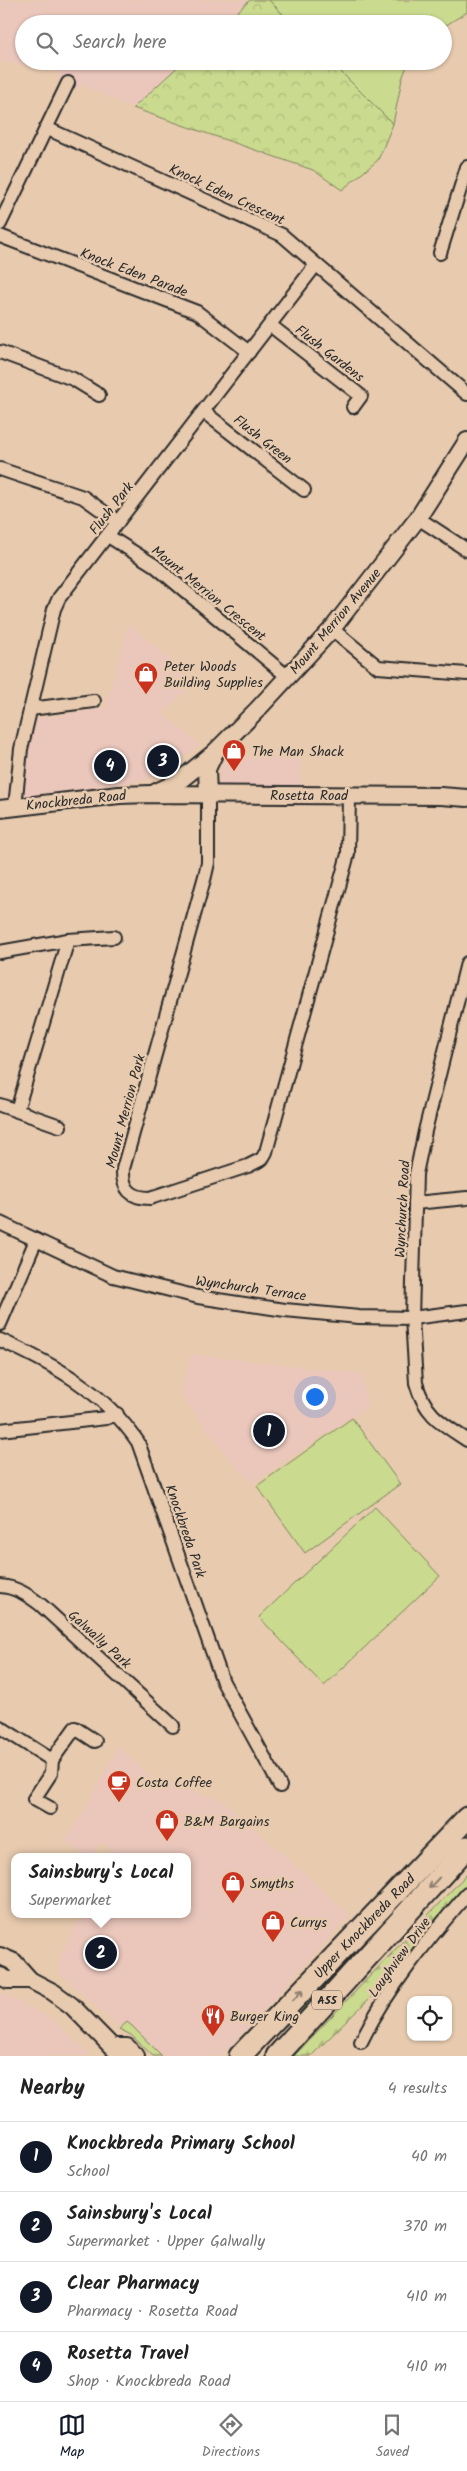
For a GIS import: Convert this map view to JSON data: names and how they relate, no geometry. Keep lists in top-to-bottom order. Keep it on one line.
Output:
{"streets":{"highway":["Upper Knockbreda Road","A55"],"street":["Knock Eden Crescent","Knock Eden Parade","Flush Gardens","Flush Green","Flush Park","Mount Merrion Crescent","Mount Merrion Avenue","Rosetta Road","Knockbreda Road","Mount Merrion Park","Wynchurch Road","Wynchurch Terrace","Knockbreda Park","Galwally Park","Loughview Drive"]},"crossings":[["Knock Eden Crescent","Flush Park"],["Knock Eden Parade","Flush Park"],["Flush Gardens","Flush Park"],["Flush Green","Flush Park"],["Flush Park","Mount Merrion Crescent"],["Flush Park","Knockbreda Road"],["Mount Merrion Crescent","Mount Merrion Avenue"],["Mount Merrion Avenue","Rosetta Road"],["Mount Merrion Avenue","Mount Merrion Park"],["Rosetta Road","Knockbreda Road"],["Rosetta Road","Mount Merrion Park"],["Wynchurch Road","Wynchurch Terrace"]],"places":{"shop":["Peter Woods Building Supplies","The Man Shack","B&M Bargains","Smyths","Currys"],"cafe":["Costa Coffee"],"restaurant":["Burger King"]},"page":{"search":"Search here","pins":["3","4","1","2"],"popup":["Sainsbury's Local","Supermarket"],"heading":["Nearby","4 results"],"list":[{"mark":"1","name":"Knockbreda Primary School","note":"School","value":"40 m"},{"mark":"2","name":"Sainsbury's Local","note":"Supermarket · Upper Galwally","value":"370 m"},{"mark":"3","name":"Clear Pharmacy","note":"Pharmacy · Rosetta Road","value":"410 m"},{"mark":"4","name":"Rosetta Travel","note":"Shop · Knockbreda Road","value":"410 m"}],"nav":["Map","Directions","Saved"]}}
